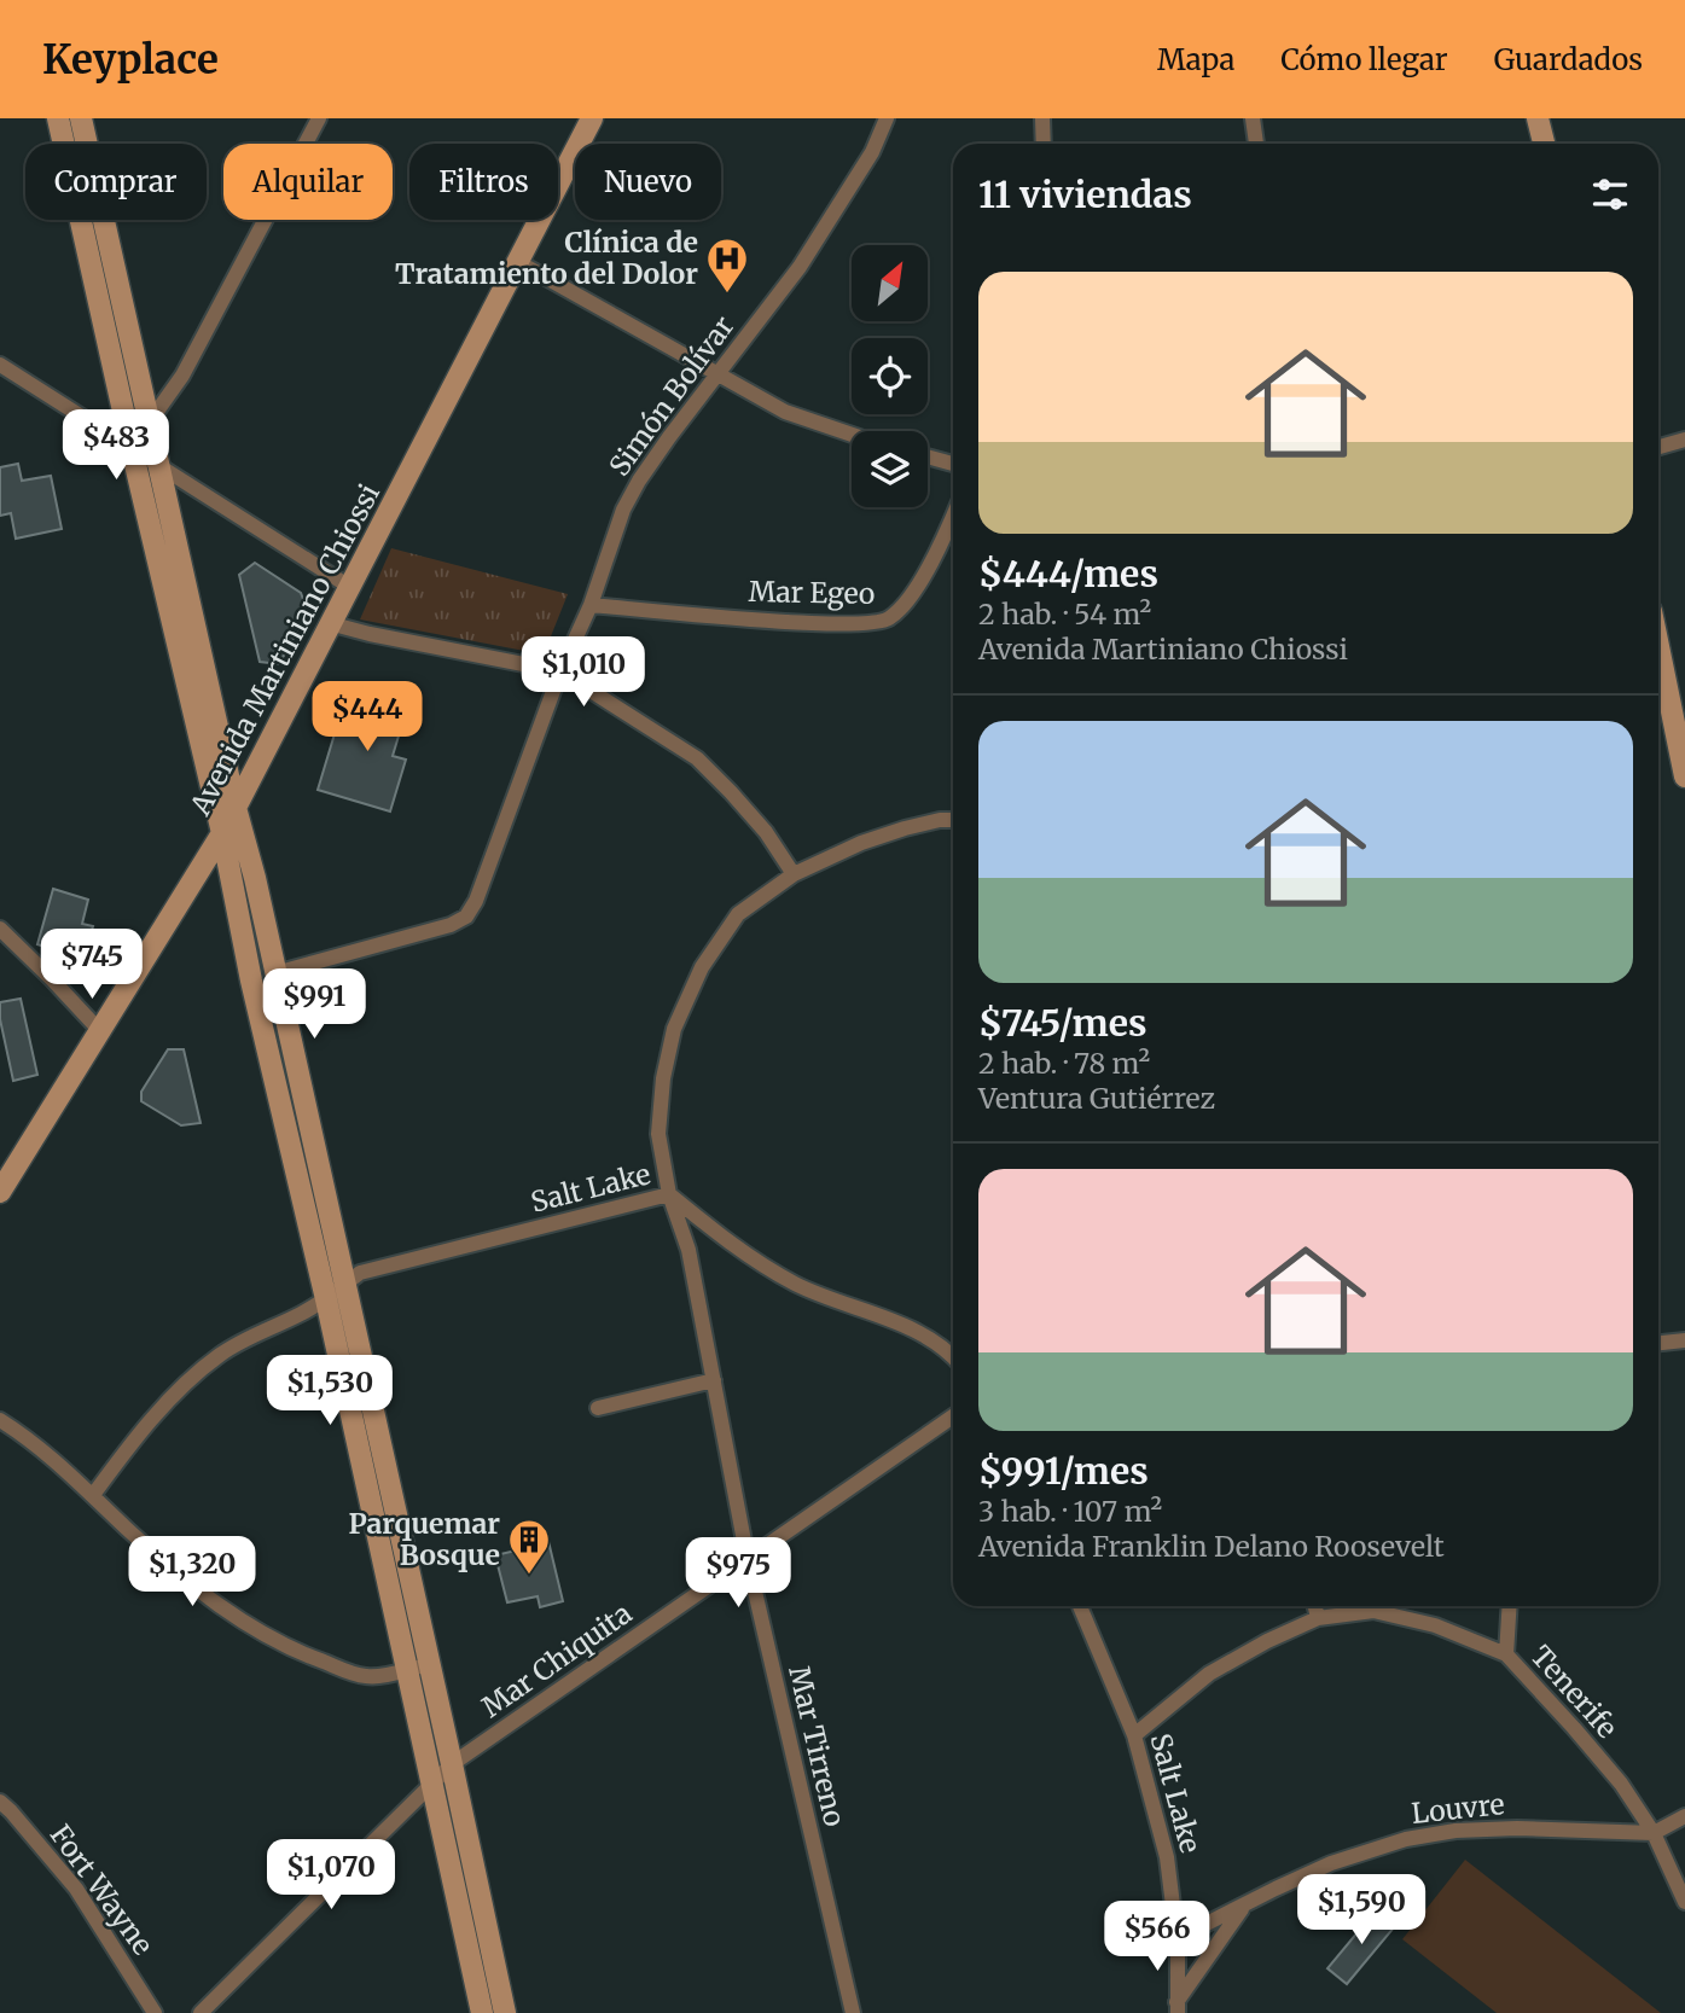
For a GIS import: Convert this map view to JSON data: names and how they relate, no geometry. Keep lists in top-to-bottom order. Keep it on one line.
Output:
{"streets":{"main road":["Avenida Martiniano Chiossi"],"street":["Simón Bolívar","Mar Egeo","Salt Lake","Mar Chiquita","Tenerife","Mar Tirreno","Louvre","Fort Wayne"]},"crossings":[["Simón Bolívar","Mar Egeo"],["Salt Lake","Tenerife"],["Salt Lake","Mar Tirreno"],["Salt Lake","Louvre"],["Mar Chiquita","Mar Tirreno"],["Tenerife","Louvre"]],"places":{"hospital":["Clínica de Tratamiento del Dolor"],"building":["Parquemar Bosque"]},"north":"top right","page":{"header":"Keyplace","nav":["Mapa","Cómo llegar","Guardados"],"chip":["Comprar","Alquilar","Filtros","Nuevo"],"heading":"11 viviendas","list":[{"name":"$444/mes","note":"2 hab. · 54 m² · Avenida Martiniano Chiossi"},{"name":"$745/mes","note":"2 hab. · 78 m² · Ventura Gutiérrez"},{"name":"$991/mes","note":"3 hab. · 107 m² · Avenida Franklin Delano Roosevelt"}],"price":["$483","$1,010","$444","$745","$991","$1,530","$1,320","$975","$1,070","$1,590","$566"]}}
